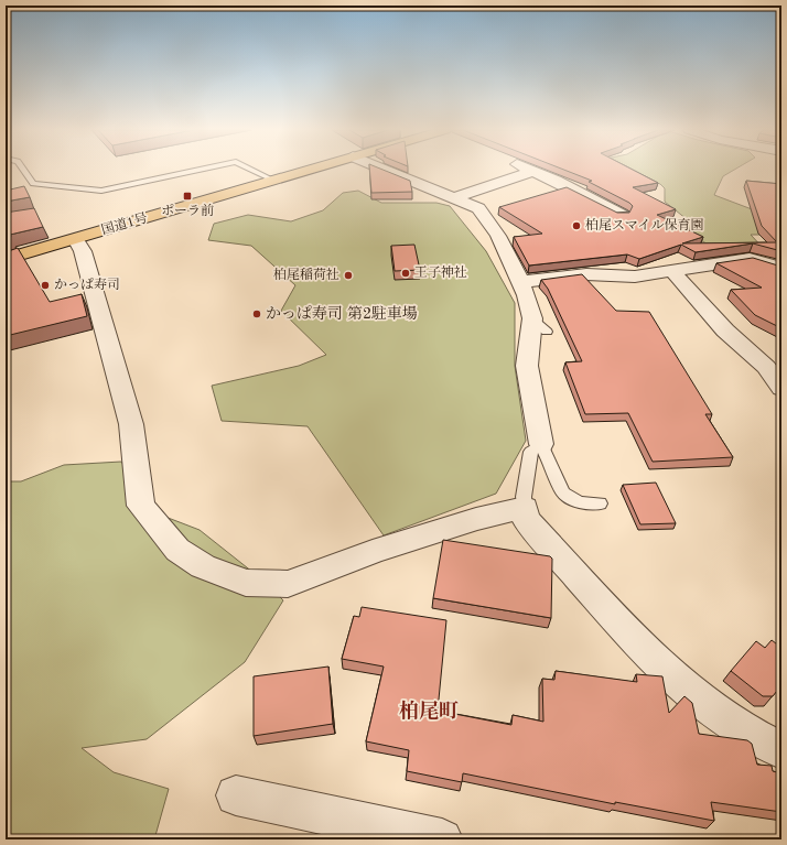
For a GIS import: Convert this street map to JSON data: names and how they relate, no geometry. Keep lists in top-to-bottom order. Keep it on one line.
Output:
{"streets":{"highway":["国道1号"]},"districts":["柏尾町"],"places":{"transit":["ポーラ前"],"other":["柏尾スマイル保育園","王子神社","柏尾稲荷社","かっぱ寿司","かっぱ寿司 第2駐車場"]}}
